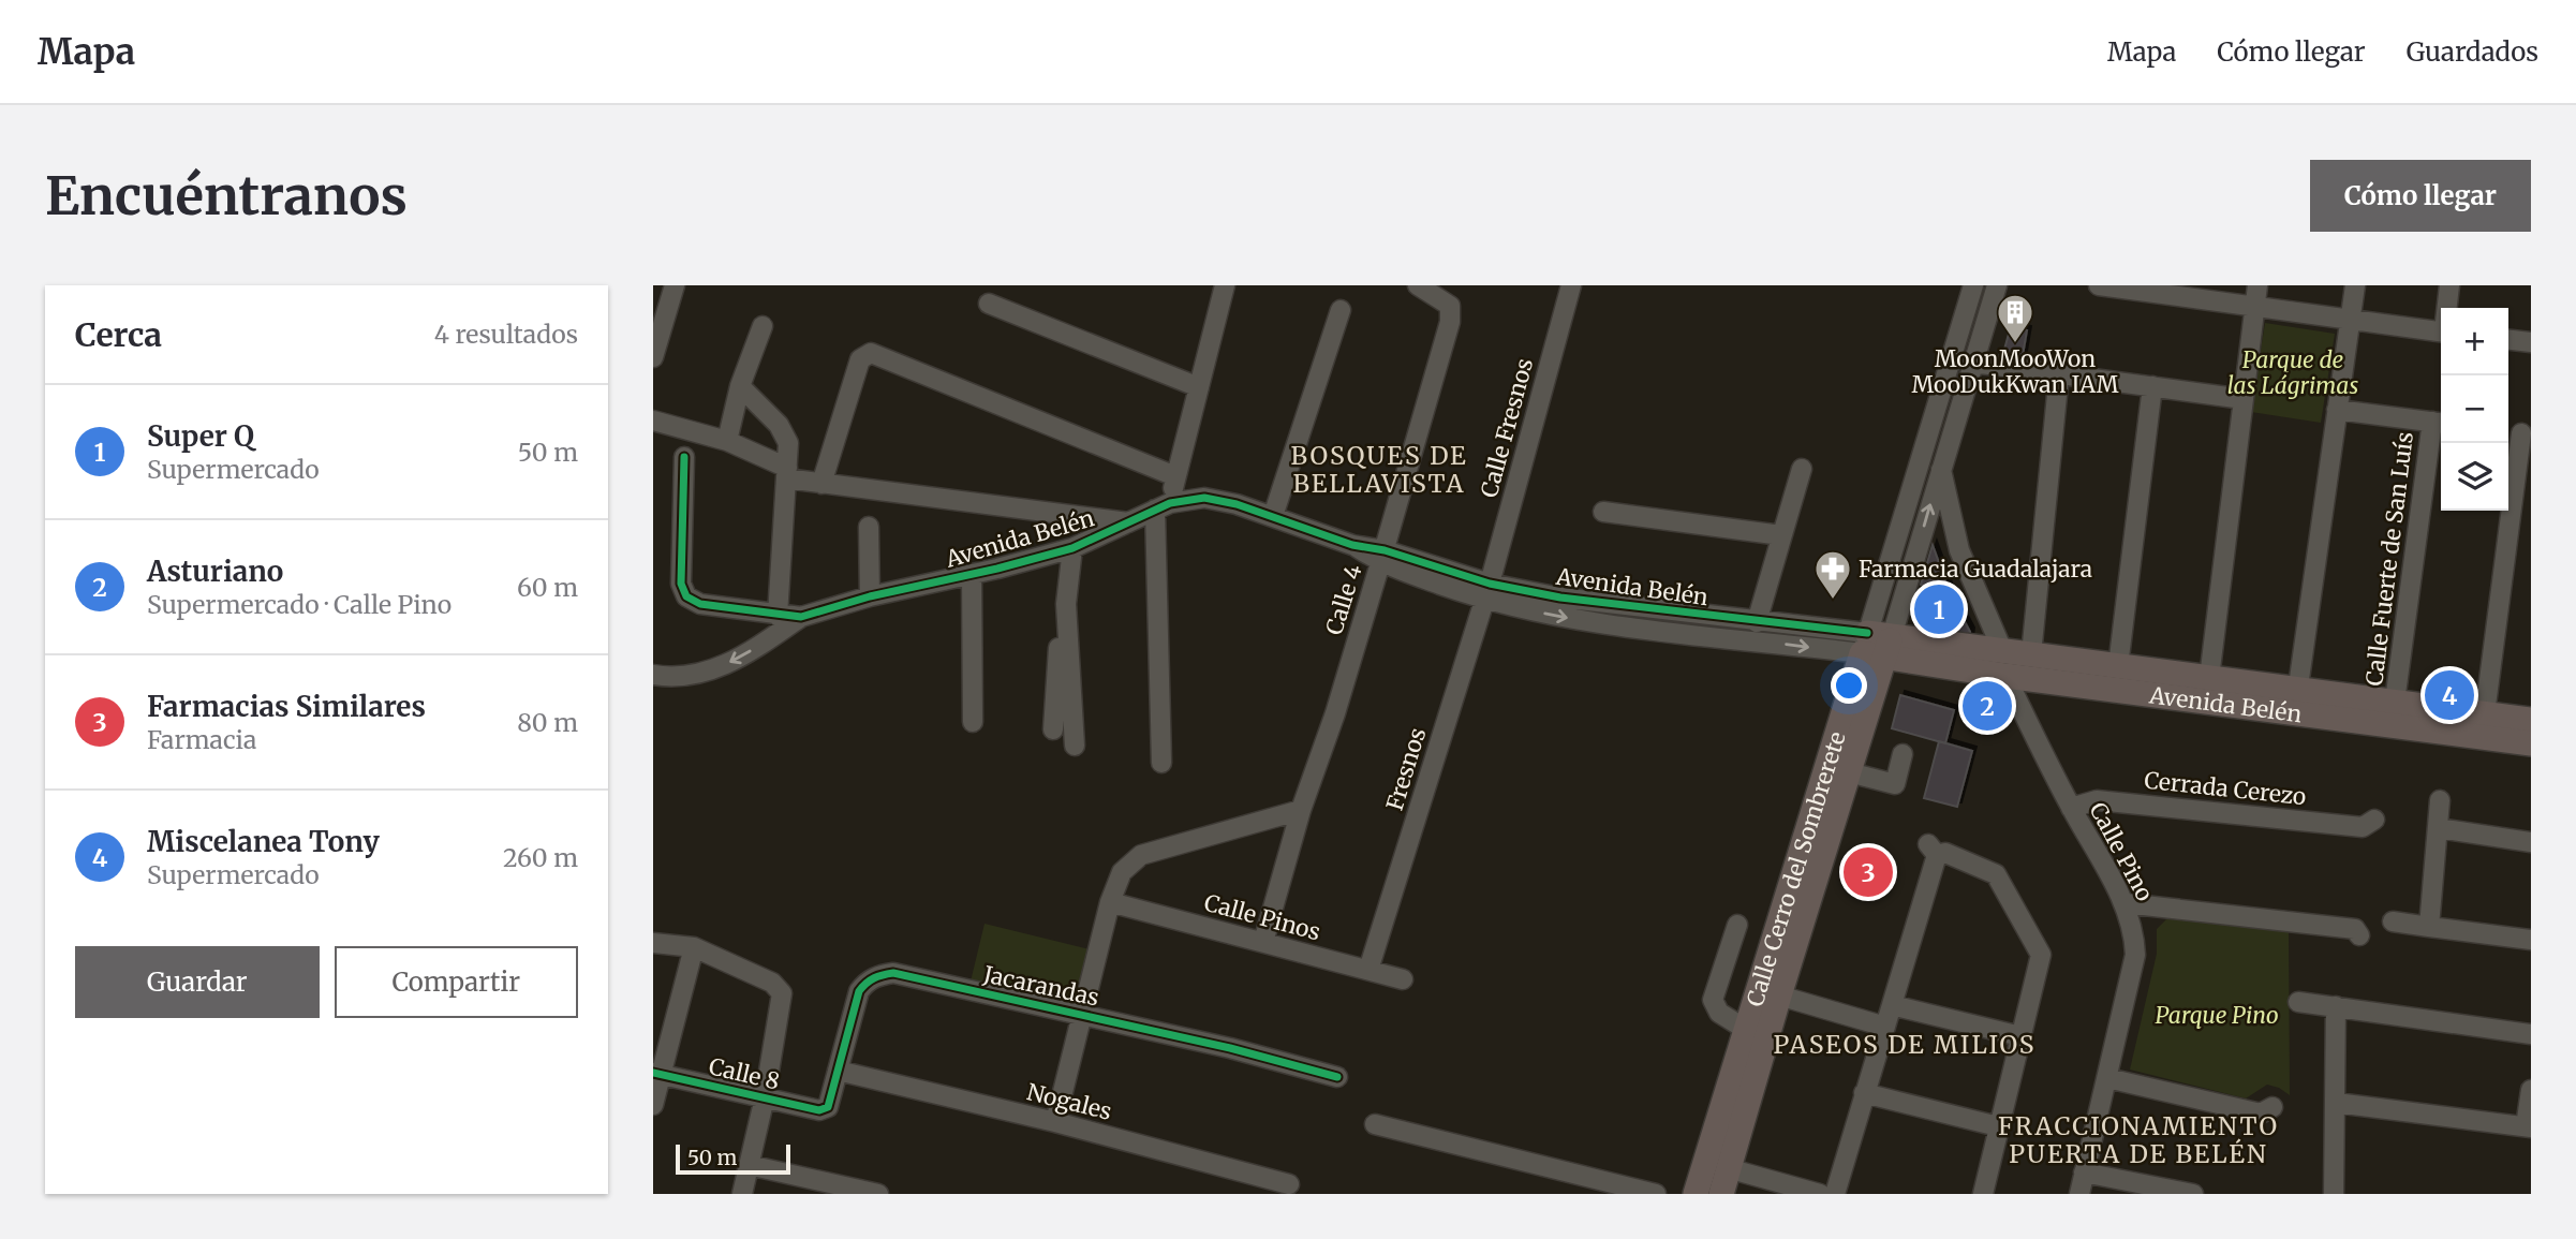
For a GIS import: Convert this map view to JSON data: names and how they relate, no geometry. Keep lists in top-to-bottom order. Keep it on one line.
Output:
{"streets":{"main road":["Avenida Belén","Calle Cerro del Sombrerete"],"street":["Calle Fresnos","Calle Fuerte de San Luís","Calle 4","Fresnos","Cerrada Cerezo","Calle Pino","Calle Pinos","Jacarandas","Calle 8","Nogales"]},"crossings":[["Calle Fresnos","Avenida Belén"],["Calle Fresnos","Fresnos"],["Avenida Belén","Calle Fuerte de San Luís"],["Avenida Belén","Calle 4"],["Avenida Belén","Fresnos"],["Avenida Belén","Calle Pino"],["Avenida Belén","Calle Cerro del Sombrerete"],["Calle 4","Calle Pinos"],["Fresnos","Calle Pinos"],["Cerrada Cerezo","Calle Pino"],["Jacarandas","Calle 8"],["Jacarandas","Nogales"]],"districts":["BOSQUES DE BELLAVISTA","PASEOS DE MILIOS","FRACCIONAMIENTO PUERTA DE BELÉN"],"parks":["Parque de las Lágrimas","Parque Pino"],"places":{"building":["MoonMooWon MooDukKwan IAM"],"pharmacy":["Farmacia Guadalajara"]},"scale_bar":"50 m","page":{"header":"Mapa","nav":["Mapa","Cómo llegar","Guardados"],"buttons":["Cómo llegar",["Guardar","Compartir"]],"title":"Encuéntranos","heading":["Cerca","4 resultados"],"map_buttons":["+","−"],"list":[{"mark":"1","name":"Super Q","note":"Supermercado","value":"50 m"},{"mark":"2","name":"Asturiano","note":"Supermercado · Calle Pino","value":"60 m"},{"mark":"3","name":"Farmacias Similares","note":"Farmacia","value":"80 m"},{"mark":"4","name":"Miscelanea Tony","note":"Supermercado","value":"260 m"}],"pins":["1","4","2","3"],"scale":"50 m"}}
